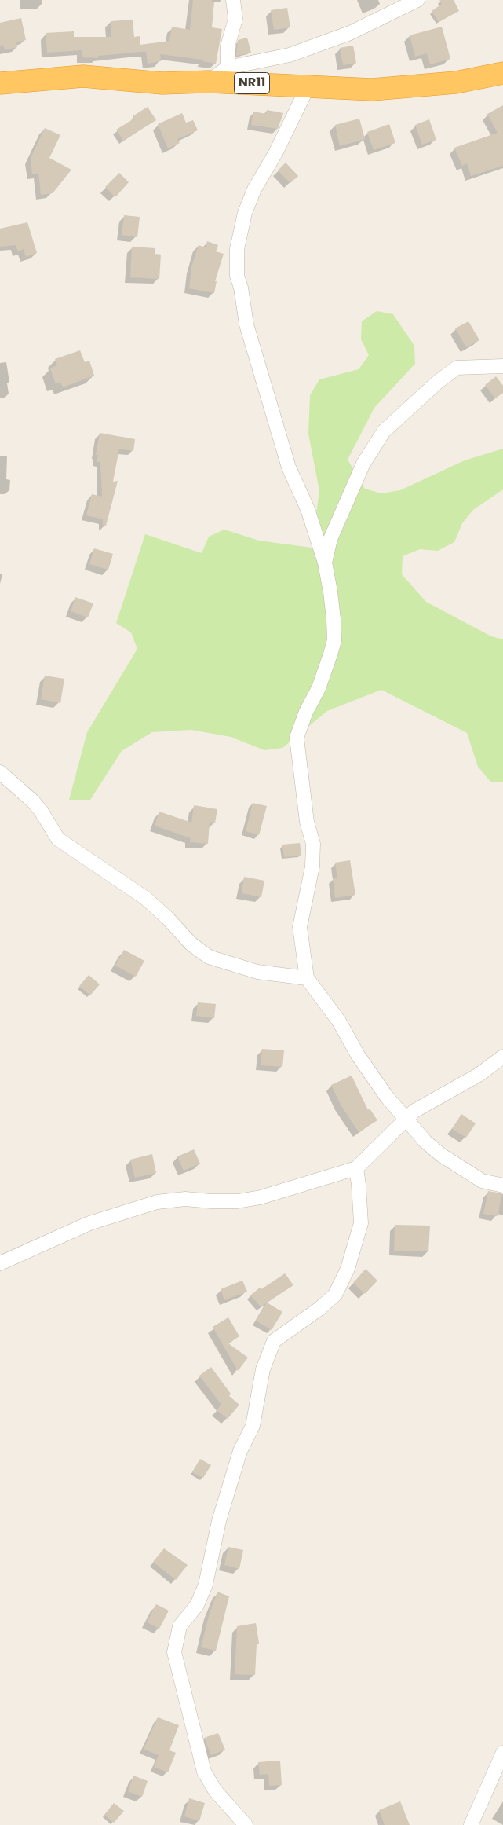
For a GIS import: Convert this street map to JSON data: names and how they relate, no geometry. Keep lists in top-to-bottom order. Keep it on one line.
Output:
{"streets":{"highway":["NR11"]}}
